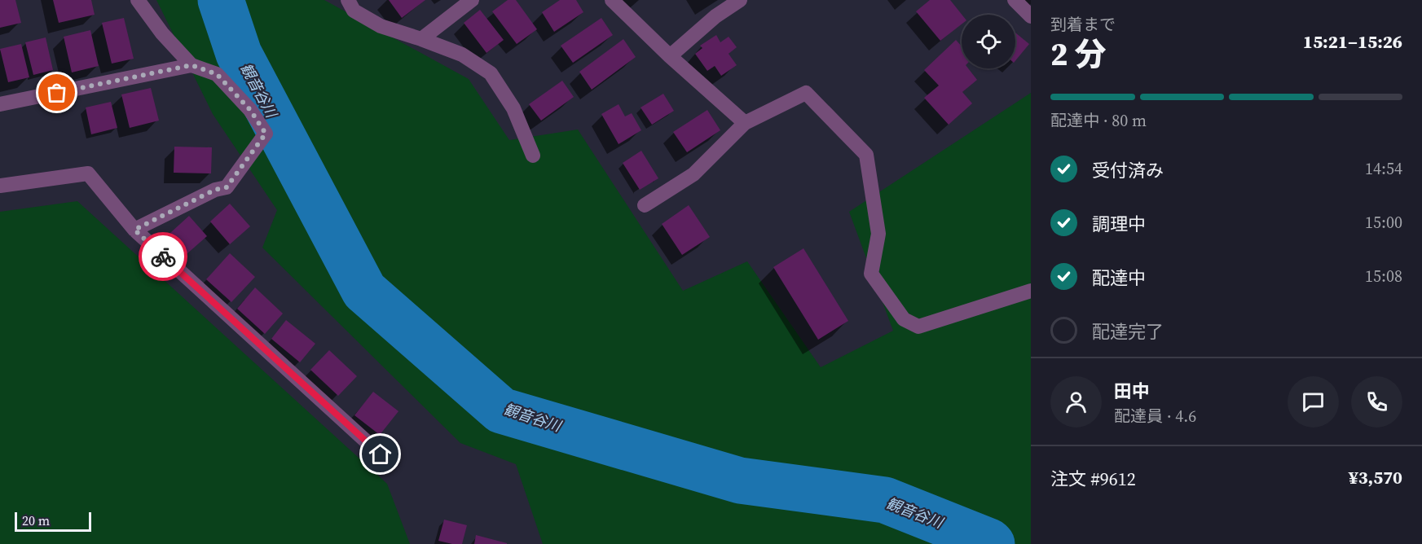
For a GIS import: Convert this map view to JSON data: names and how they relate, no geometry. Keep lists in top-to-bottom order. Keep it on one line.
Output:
{"water":["観音谷川"],"scale_bar":"20 m","page":{"heading":["2 分","到着まで","15:21–15:26"],"panel":["田中","配達員 · 4.6","注文 #9612","¥3,570"],"bar":"配達中 · 80 m","list":[["受付済み","14:54"],["調理中","15:00"],["配達中","15:08"],"配達完了"],"scale":"20 m"}}
